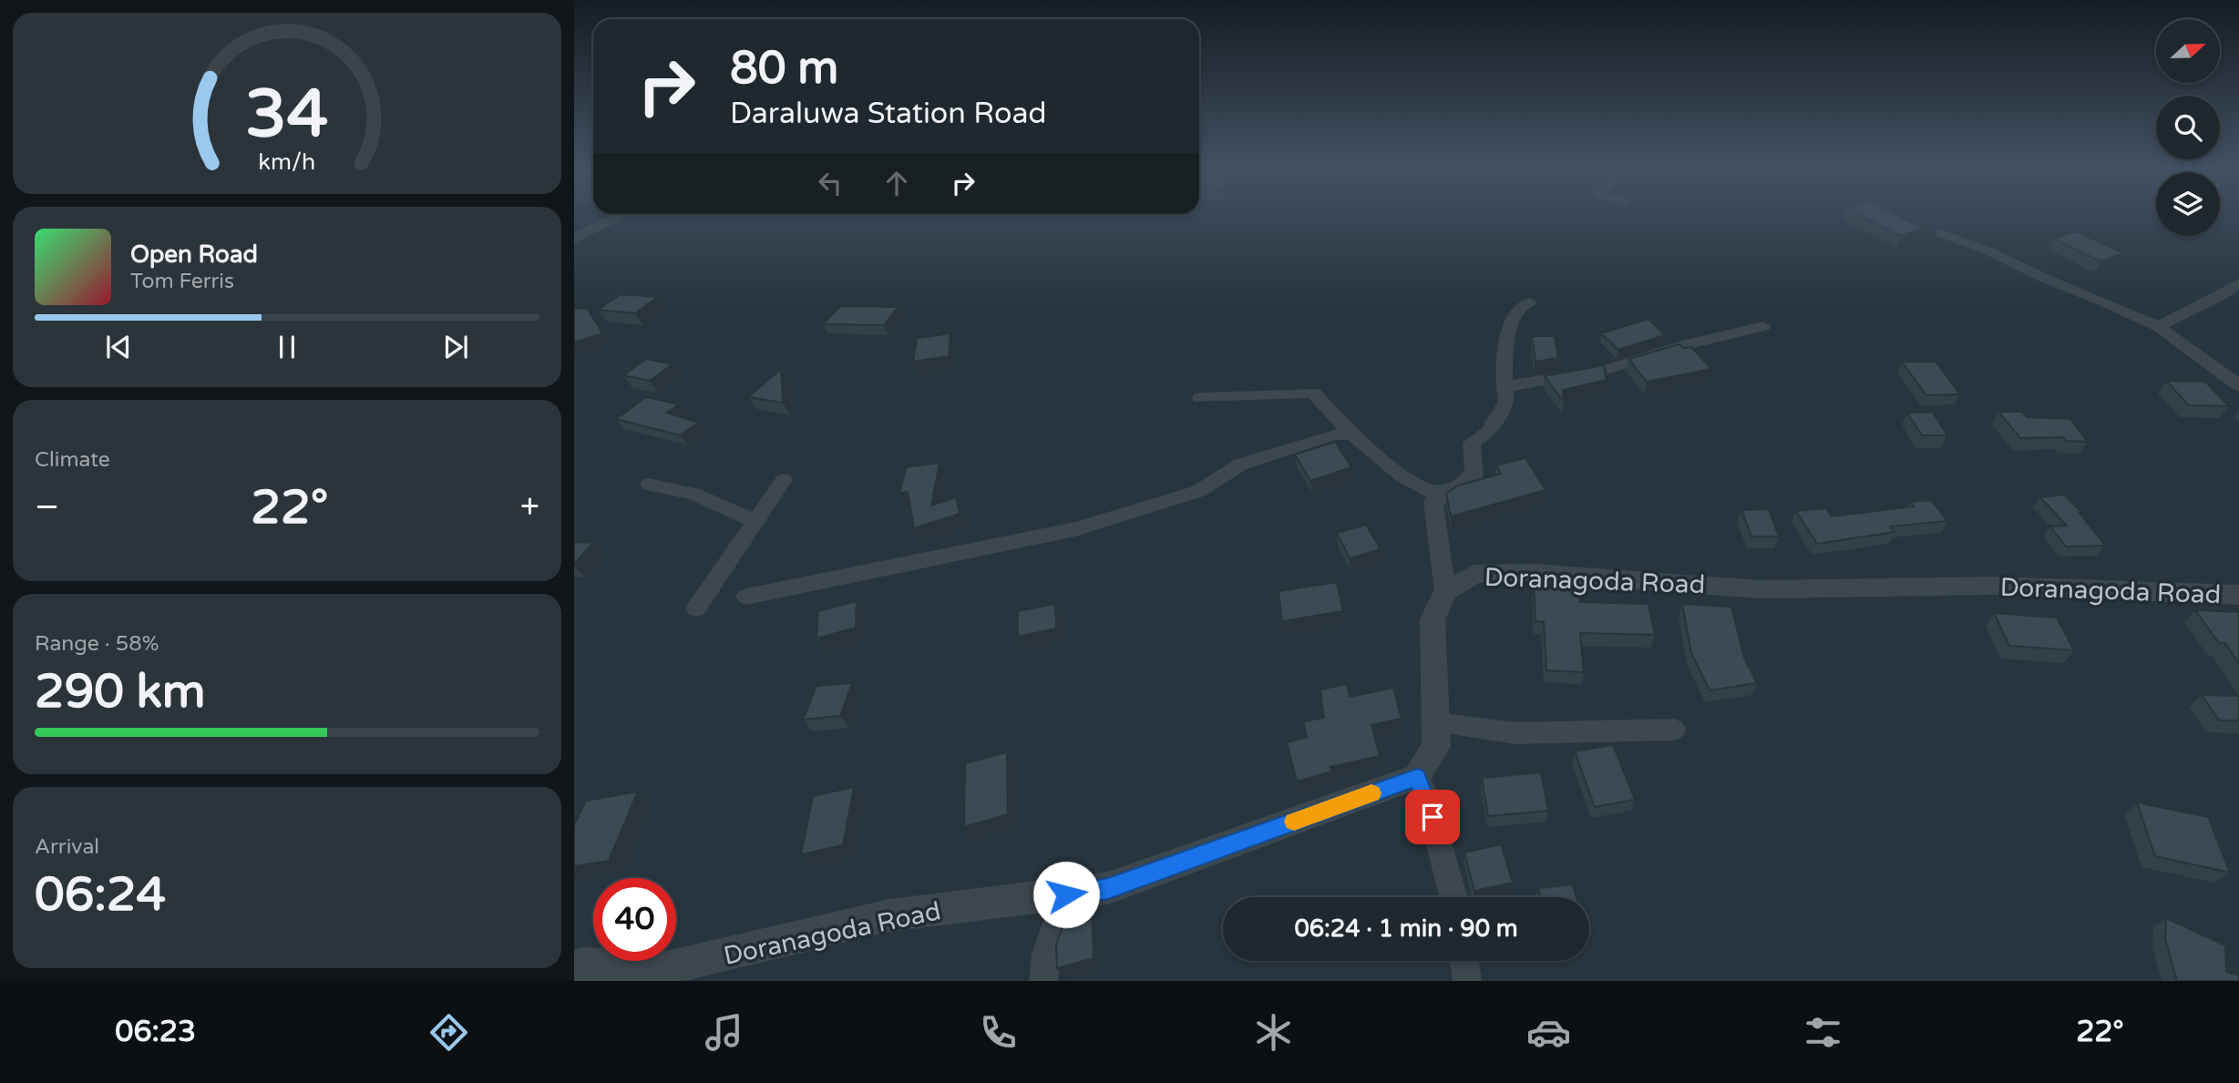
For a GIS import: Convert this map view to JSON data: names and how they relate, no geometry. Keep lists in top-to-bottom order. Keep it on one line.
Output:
{"streets":{"street":["Doranagoda Road"]},"north":"right","page":{"turn":["80 m","Daraluwa Station Road"],"song":["Open Road","Tom Ferris"],"tile":["Climate",["Range · 58%","290 km"],["Arrival","06:24"]],"heat":["−","22°","+"],"limit":"40","trip":"06:24 · 1 min · 90 m","tabs":["06:23","22°"],"gauge":["34","km/h"]}}
